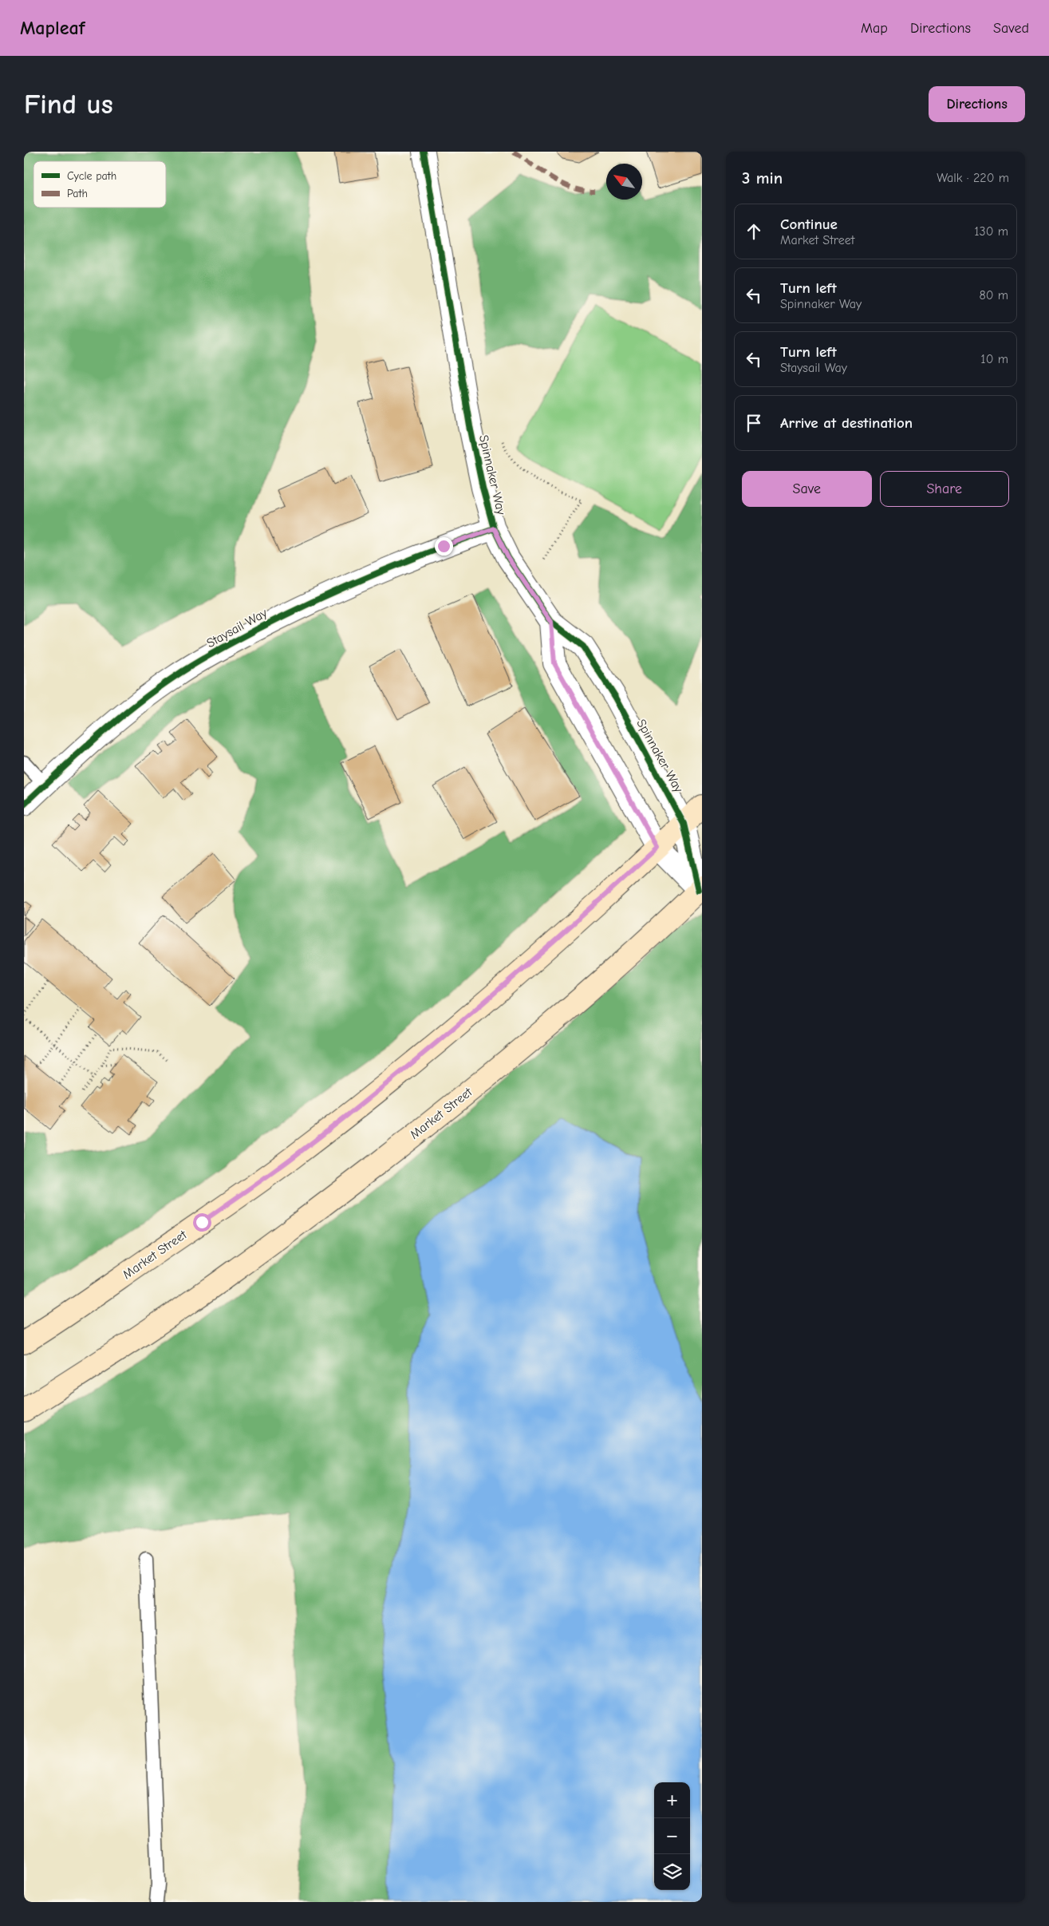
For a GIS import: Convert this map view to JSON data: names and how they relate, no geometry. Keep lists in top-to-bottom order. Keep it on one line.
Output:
{"streets":{"main road":["Market Street"],"street":["Spinnaker Way","Staysail Way"]},"crossings":[["Spinnaker Way","Staysail Way"],["Spinnaker Way","Market Street"]],"legend":["Cycle path","Path"],"north":"top left","page":{"header":"Mapleaf","nav":["Map","Directions","Saved"],"buttons":["Directions",["Save","Share"]],"title":"Find us","heading":["3 min","Walk · 220 m"],"list":[["Continue","Market Street","130 m"],["Turn left","Spinnaker Way","80 m"],["Turn left","Staysail Way","10 m"],"Arrive at destination"],"map_buttons":["+","−"]}}
